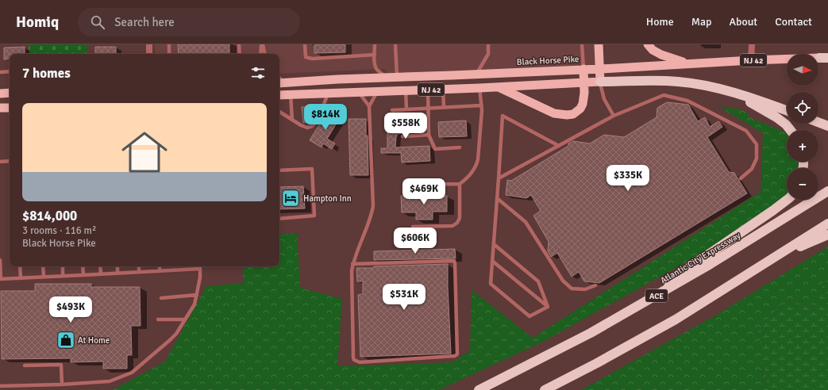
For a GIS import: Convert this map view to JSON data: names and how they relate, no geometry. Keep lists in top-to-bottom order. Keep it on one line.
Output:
{"streets":{"highway":["Black Horse Pike","NJ 42","Atlantic City Expressway","ACE"]},"places":{"hotel":["Hampton Inn"],"shop":["At Home"]},"north":"right","page":{"header":"Homiq","search":"Search here","nav":["Home","Map","About","Contact"],"map_buttons":["+","−"],"heading":"7 homes","list":[{"name":"$814,000","note":"3 rooms · 116 m² · Black Horse Pike"}],"price":["$814K","$558K","$335K","$469K","$606K","$531K","$493K"]}}
